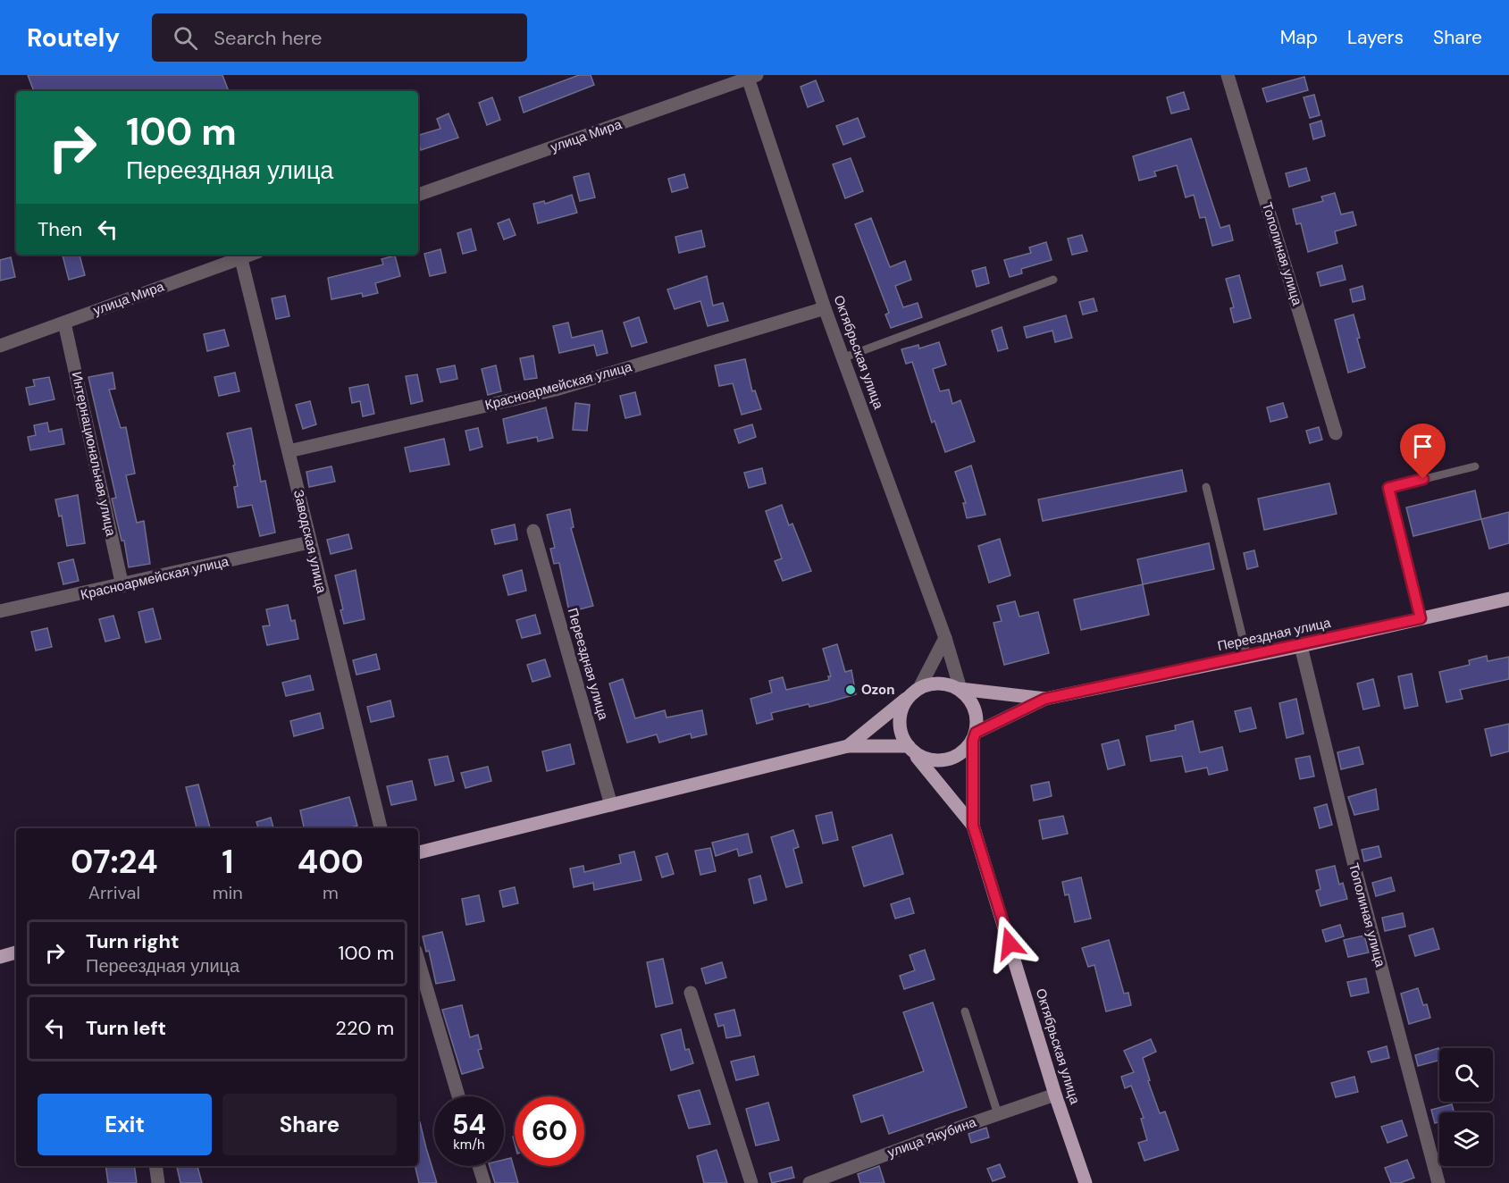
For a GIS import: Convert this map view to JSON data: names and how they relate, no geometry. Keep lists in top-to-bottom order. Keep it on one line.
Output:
{"streets":{"main road":["Октябрьская улица","Переездная улица"],"street":["улица Мира","Тополиная улица","Красноармейская улица","Интернациональная улица","Заводская улица","улица Якубина"]},"crossings":[["улица Мира","Октябрьская улица"],["улица Мира","Интернациональная улица"],["улица Мира","Заводская улица"],["Тополиная улица","Переездная улица"],["Октябрьская улица","Красноармейская улица"],["Октябрьская улица","Переездная улица"],["Октябрьская улица","улица Якубина"],["Красноармейская улица","Интернациональная улица"],["Красноармейская улица","Заводская улица"]],"places":["Ozon"],"page":{"header":"Routely","search":"Search here","nav":["Map","Layers","Share"],"turn":["100 m","Переездная улица"],"then":"Then","eta":["07:24","Arrival","1","min","400","m"],"list":[{"name":"Turn right","note":"Переездная улица","value":"100 m"},{"name":"Turn left","value":"220 m"}],"buttons":["Exit","Share"],"speed":"54 km/h","limit":"60"}}
